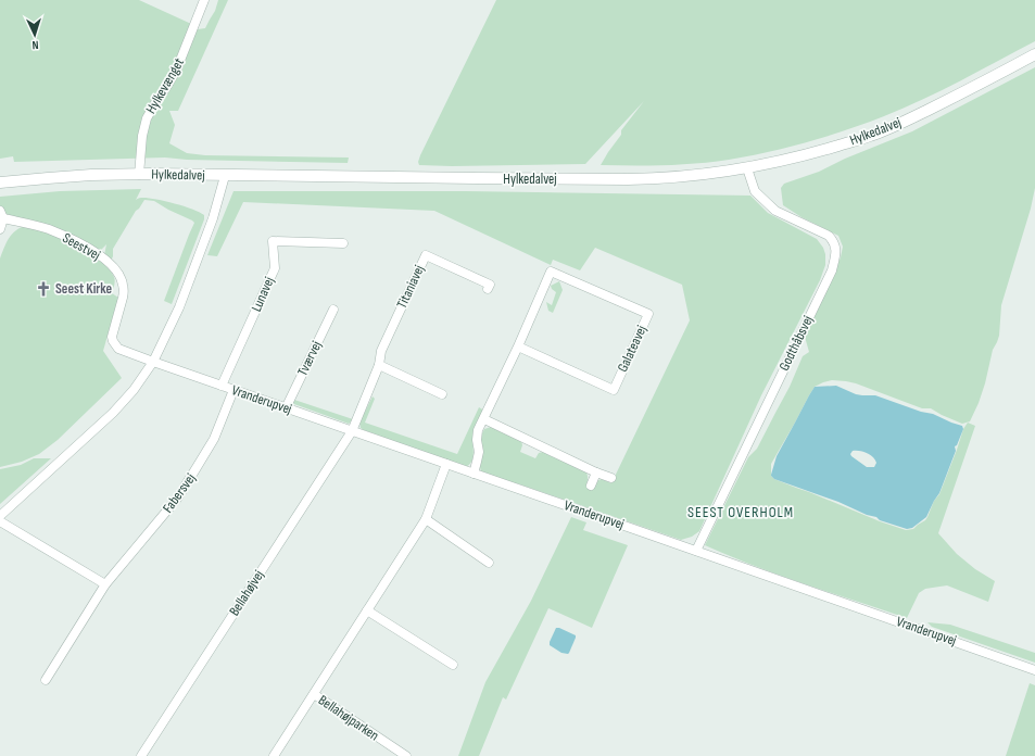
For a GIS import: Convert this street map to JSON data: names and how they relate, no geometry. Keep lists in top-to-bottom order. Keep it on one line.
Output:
{"streets":{"street":["Hylkevænget","Hylkedalvej","Seestvej","Titaniavej","Lunavej","Godthåbsvej","Galateavej","Tværvej","Vranderupvej","Fabersvej","Bellahøjvej","Bellahøjparken"]},"crossings":[["Hylkevænget","Hylkedalvej"],["Hylkedalvej","Godthåbsvej"],["Seestvej","Vranderupvej"],["Titaniavej","Vranderupvej"],["Titaniavej","Bellahøjvej"],["Lunavej","Vranderupvej"],["Godthåbsvej","Vranderupvej"],["Galateavej","Vranderupvej"],["Tværvej","Vranderupvej"],["Vranderupvej","Fabersvej"],["Vranderupvej","Bellahøjvej"],["Vranderupvej","Bellahøjparken"]],"districts":["SEEST OVERHOLM"],"places":{"church":["Seest Kirke"]},"north":"bottom"}
